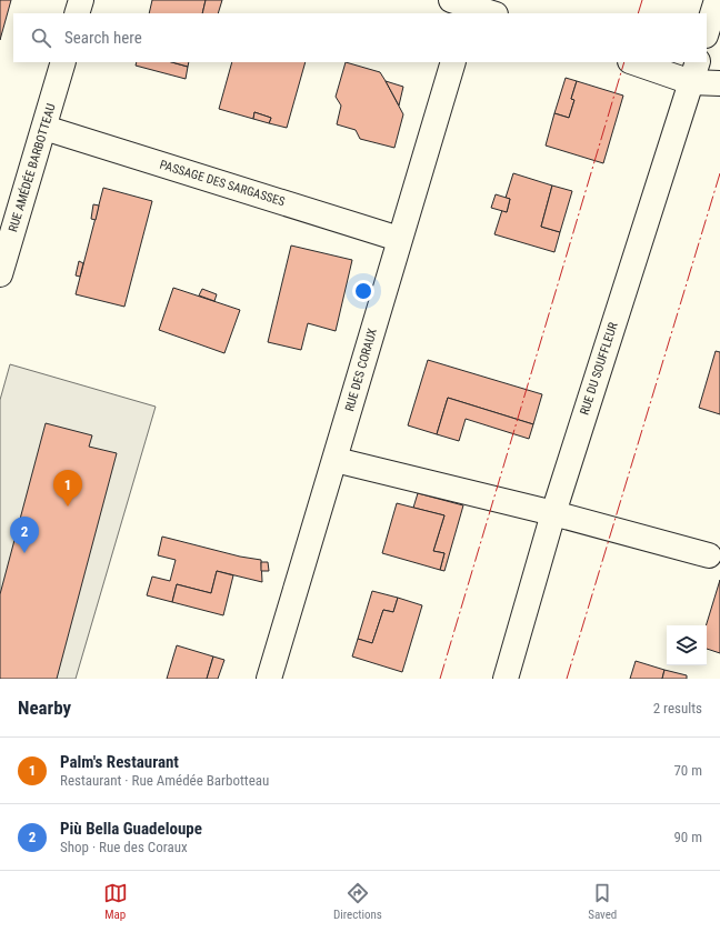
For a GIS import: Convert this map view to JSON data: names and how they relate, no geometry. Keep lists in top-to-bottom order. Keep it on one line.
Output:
{"streets":{"street":["RUE AMÉDÉE BARBOTTEAU","PASSAGE DES SARGASSES","RUE DU SOUFFLEUR","RUE DES CORAUX"]},"crossings":[["RUE AMÉDÉE BARBOTTEAU","PASSAGE DES SARGASSES"],["PASSAGE DES SARGASSES","RUE DES CORAUX"]],"page":{"search":"Search here","pins":["1","2"],"heading":["Nearby","2 results"],"list":[{"mark":"1","name":"Palm's Restaurant","note":"Restaurant · Rue Amédée Barbotteau","value":"70 m"},{"mark":"2","name":"Più Bella Guadeloupe","note":"Shop · Rue des Coraux","value":"90 m"}],"nav":["Map","Directions","Saved"]}}
